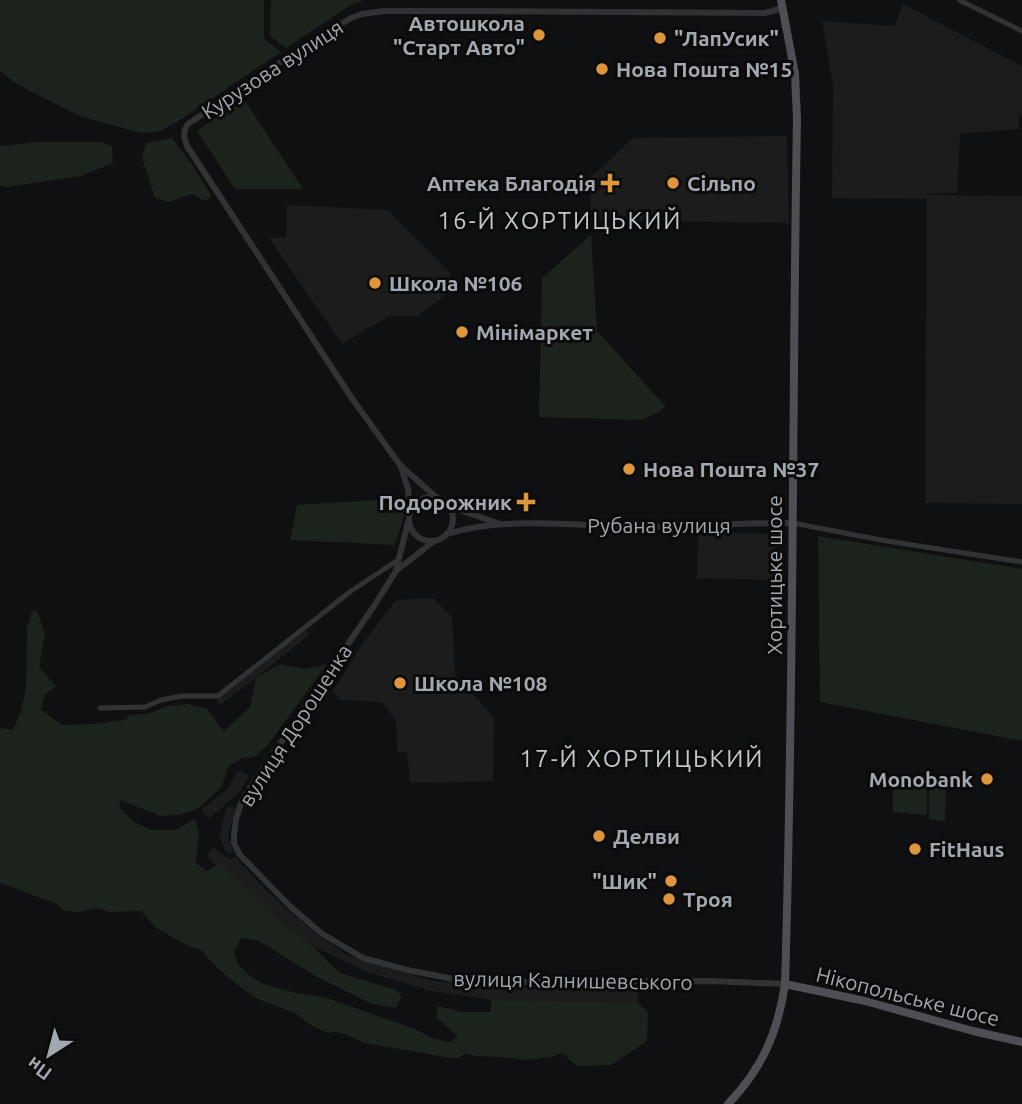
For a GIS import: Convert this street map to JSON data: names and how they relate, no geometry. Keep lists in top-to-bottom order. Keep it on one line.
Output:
{"streets":{"main road":["Хортицьке шосе","Нікопольське шосе"],"street":["Курузова вулиця","Рубана вулиця","вулиця Дорошенка","вулиця Калнишевського"]},"crossings":[["Курузова вулиця","Хортицьке шосе"],["Рубана вулиця","Хортицьке шосе"],["Рубана вулиця","вулиця Дорошенка"],["Хортицьке шосе","вулиця Калнишевського"],["Хортицьке шосе","Нікопольське шосе"],["вулиця Дорошенка","вулиця Калнишевського"],["вулиця Калнишевського","Нікопольське шосе"]],"districts":["16-Й ХОРТИЦЬКИЙ","17-Й ХОРТИЦЬКИЙ"],"places":{"other":["Автошкола \"Старт Авто\"","\"ЛапУсик\"","Нова Пошта №15","Сільпо","Школа №106","Мiнiмаркет","Нова Пошта №37","Школа №108","Monobank","Делви","FitHaus","\"Шик\"","Троя"],"health":["Аптека Благодiя","Подорожник"]},"north":"bottom left"}
